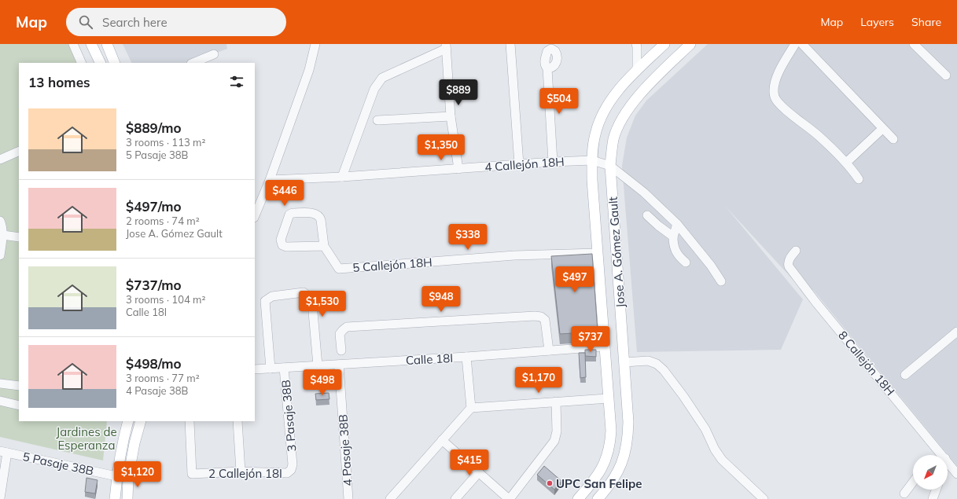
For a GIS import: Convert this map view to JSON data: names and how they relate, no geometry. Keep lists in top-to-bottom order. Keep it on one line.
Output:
{"streets":{"main road":["Jose A. Gómez Gault"],"street":["4 Callejón 18H","5 Callejón 18H","Calle 18I","8 Callejón 18H","3 Pasaje 38B","4 Pasaje 38B","5 Pasaje 38B","2 Callejón 18I"]},"crossings":[["4 Callejón 18H","Jose A. Gómez Gault"],["Jose A. Gómez Gault","5 Callejón 18H"],["Jose A. Gómez Gault","Calle 18I"],["Calle 18I","3 Pasaje 38B"],["Calle 18I","4 Pasaje 38B"],["3 Pasaje 38B","2 Callejón 18I"]],"parks":["Jardines de Esperanza"],"places":["UPC San Felipe"],"north":"bottom left","page":{"header":"Map","search":"Search here","nav":["Map","Layers","Share"],"heading":"13 homes","price":["$889","$504","$1,350","$446","$338","$497","$948","$1,530","$737","$1,170","$498","$415","$1,120"],"list":[{"name":"$889/mo","note":"3 rooms · 113 m² · 5 Pasaje 38B"},{"name":"$497/mo","note":"2 rooms · 74 m² · Jose A. Gómez Gault"},{"name":"$737/mo","note":"3 rooms · 104 m² · Calle 18I"},{"name":"$498/mo","note":"3 rooms · 77 m² · 4 Pasaje 38B"}]}}
